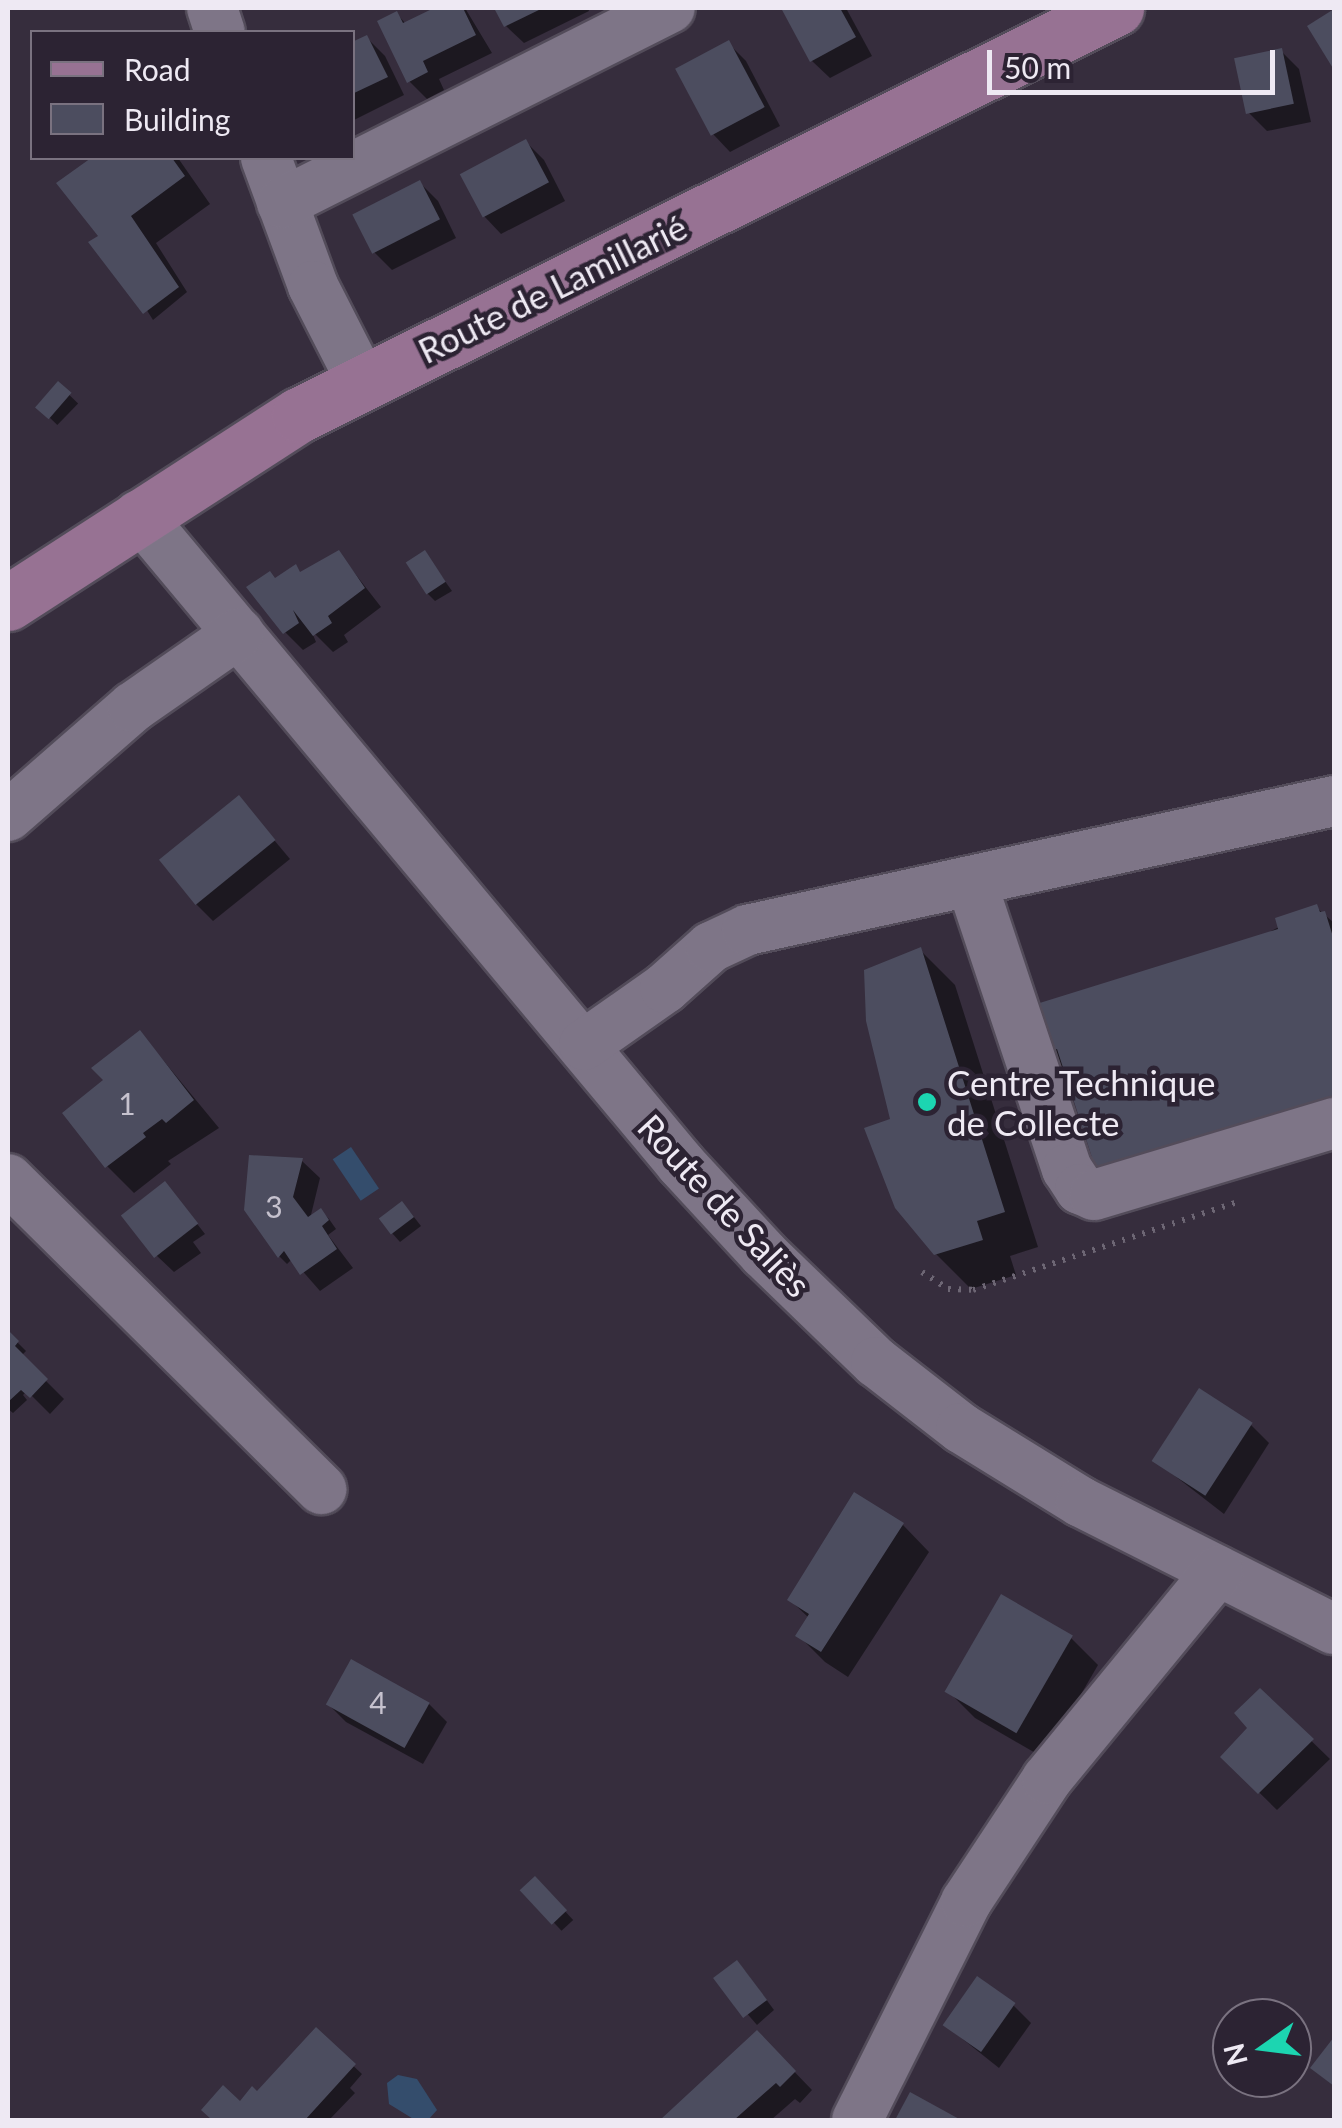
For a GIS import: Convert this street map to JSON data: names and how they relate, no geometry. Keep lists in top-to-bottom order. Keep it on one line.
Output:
{"streets":{"main road":["Route de Lamillarié"],"street":["Route de Saliès"]},"crossings":[["Route de Lamillarié","Route de Saliès"]],"places":["Centre Technique de Collecte"],"house_numbers":["1","3","4"],"legend":["Road","Building"],"scale_bar":"50 m","north":"left"}
